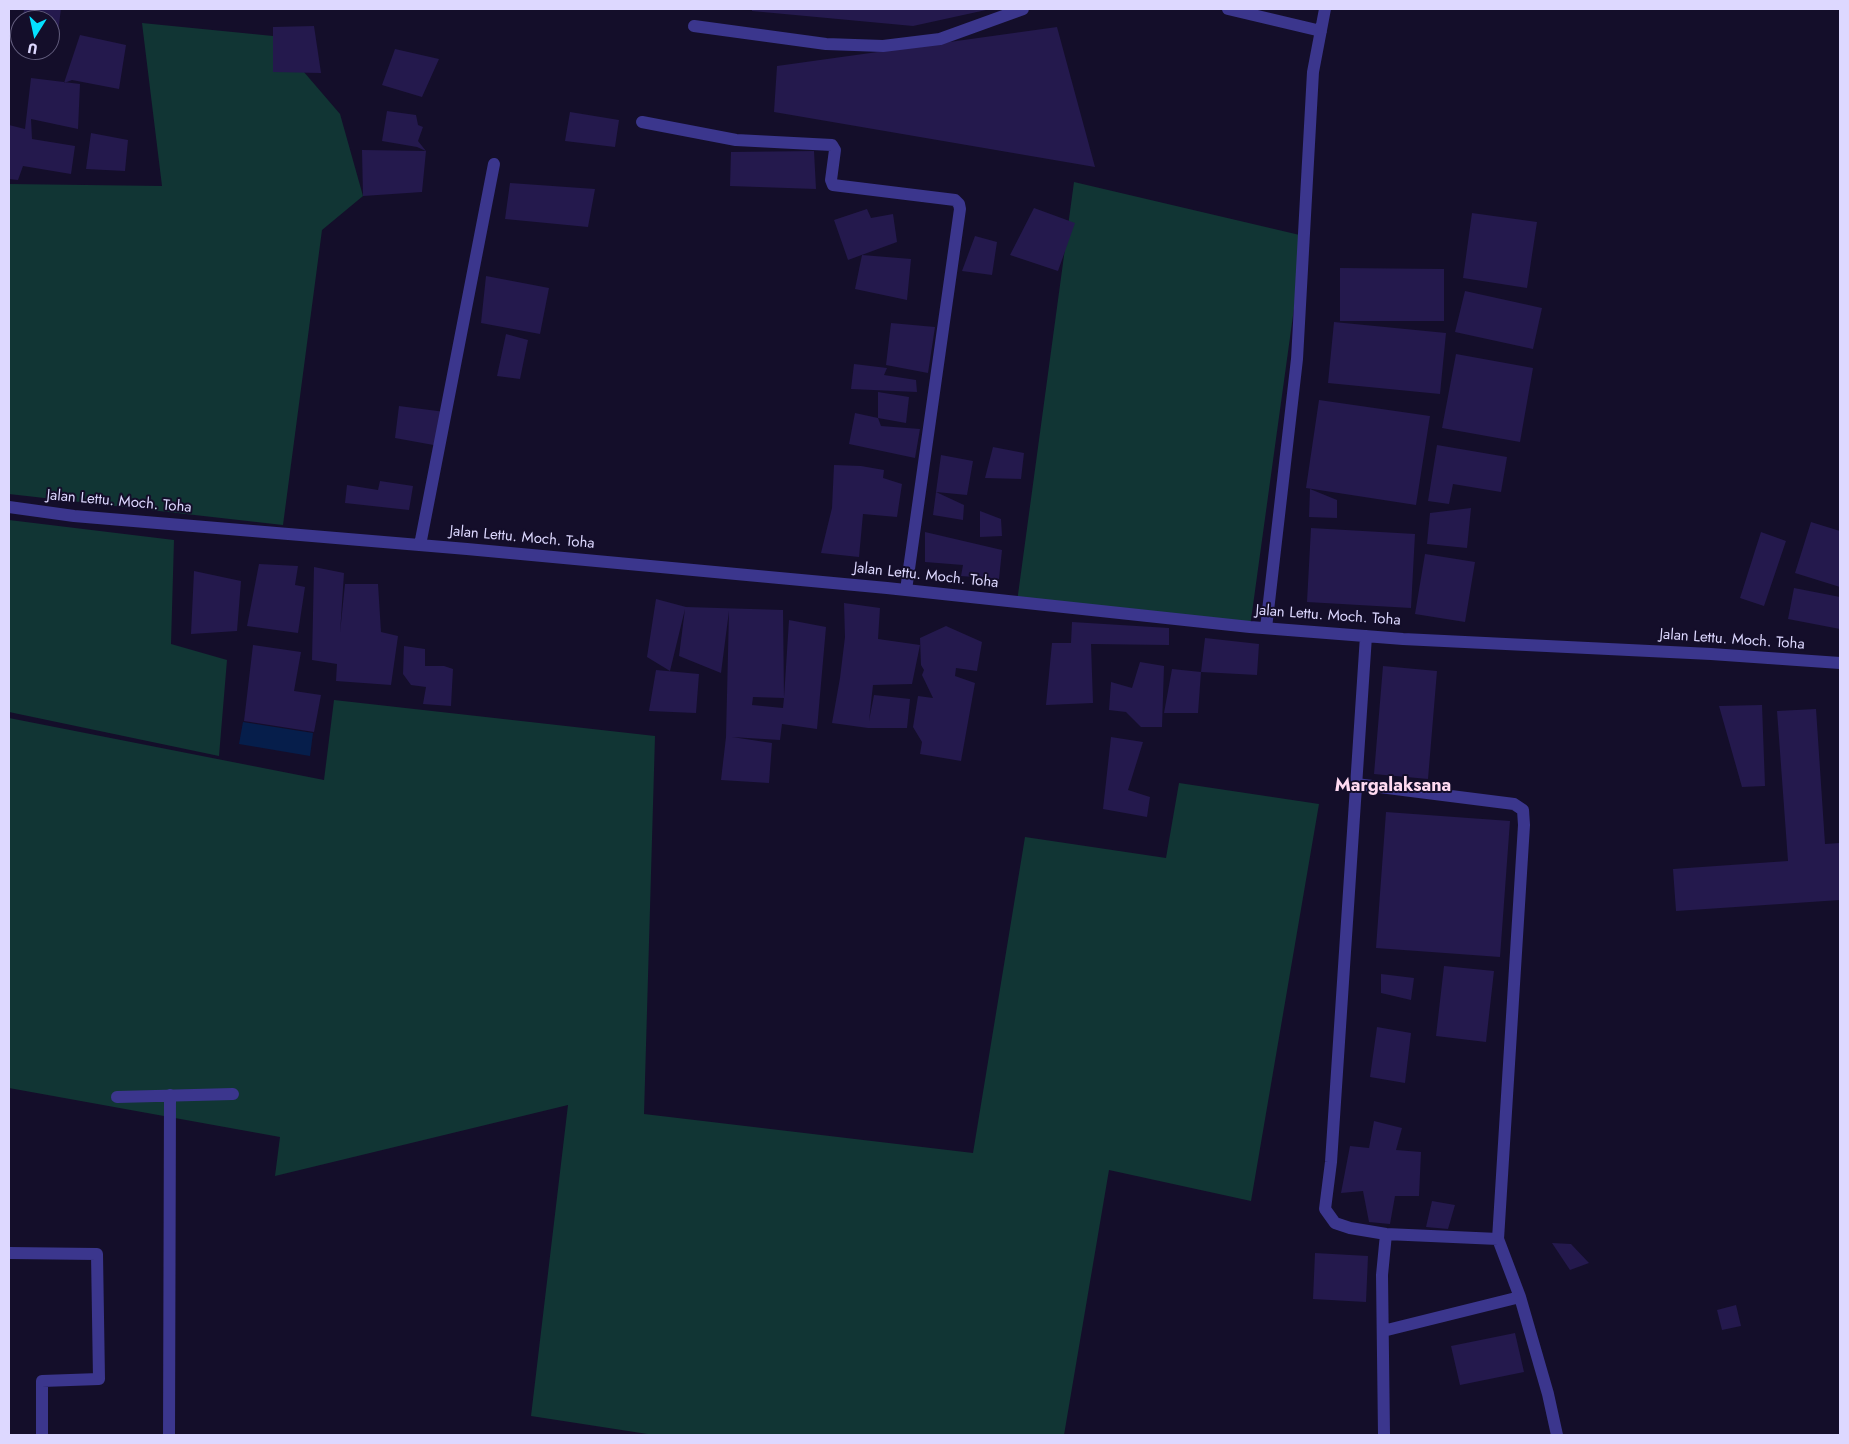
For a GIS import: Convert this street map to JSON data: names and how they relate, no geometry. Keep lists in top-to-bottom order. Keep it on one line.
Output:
{"streets":{"street":["Jalan Lettu. Moch. Toha"]},"districts":["Margalaksana"],"north":"bottom"}
